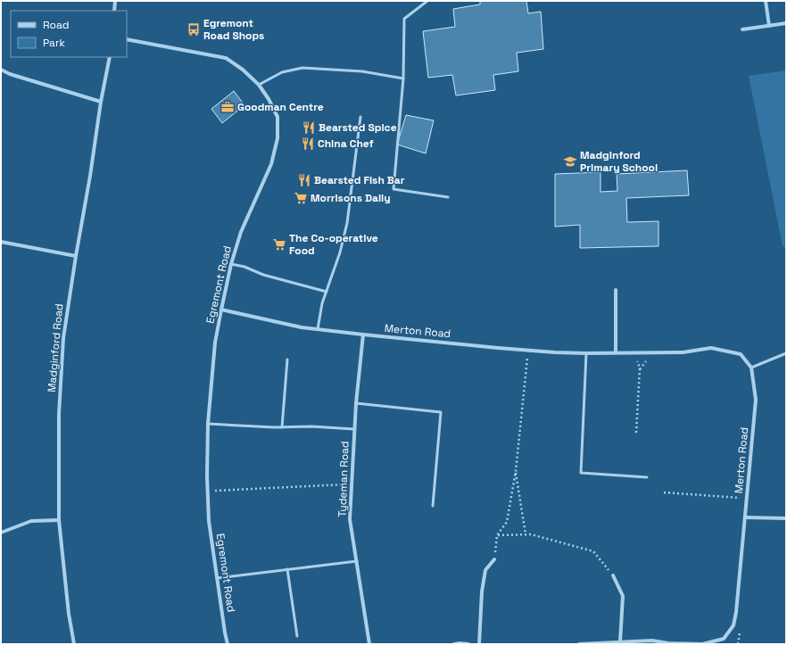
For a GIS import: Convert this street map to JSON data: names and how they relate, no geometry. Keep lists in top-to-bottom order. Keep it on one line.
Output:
{"streets":{"street":["Egremont Road","Merton Road","Madginford Road","Tydeman Road"]},"crossings":[["Egremont Road","Merton Road"],["Merton Road","Tydeman Road"]],"places":{"bus stop":["Egremont Road Shops"],"office":["Goodman Centre"],"restaurant":["Bearsted Spice","China Chef","Bearsted Fish Bar"],"school or university":["Madginford Primary School"],"supermarket":["Morrisons Daily","The Co-operative Food"]},"legend":["Road","Park"]}
